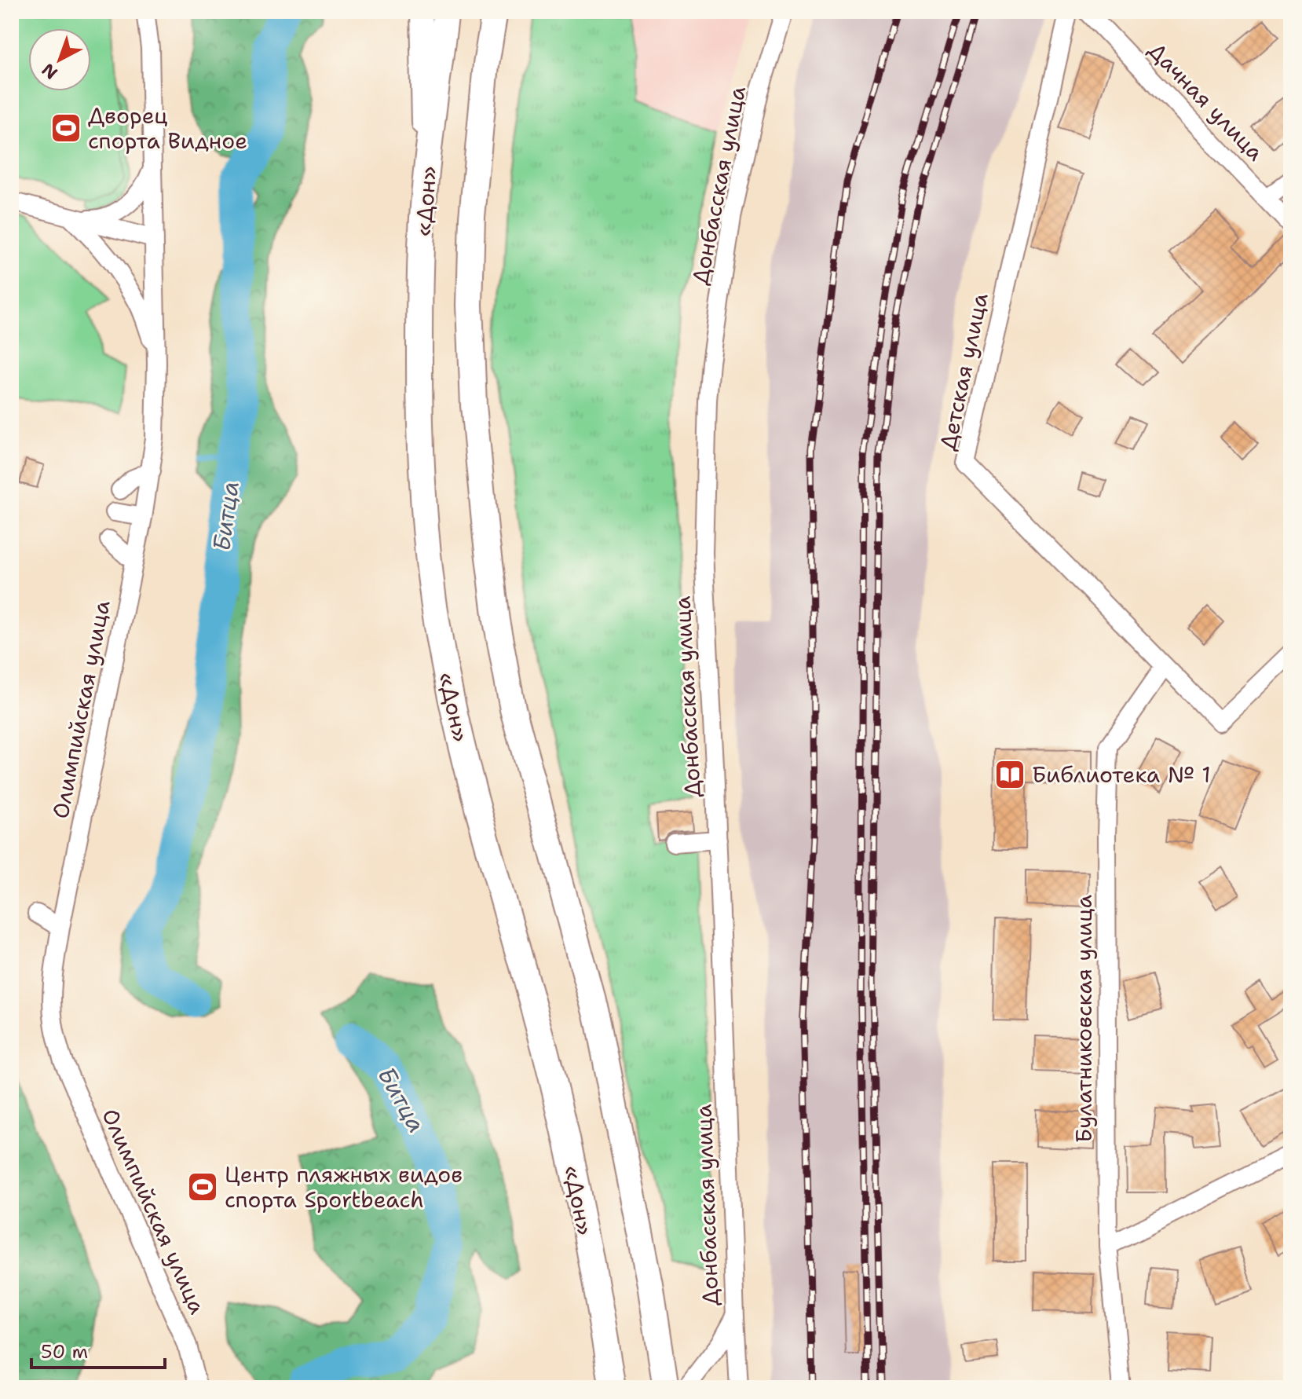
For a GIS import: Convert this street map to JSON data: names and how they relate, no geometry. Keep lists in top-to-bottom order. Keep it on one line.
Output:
{"streets":{"highway":["«Дон»"],"street":["Дачная улица","Донбасская улица","Детская улица","Олимпийская улица","Булатниковская улица"]},"crossings":[["Детская улица","Булатниковская улица"]],"water":["Битца"],"places":{"sports":["Дворец спорта Видное","Центр пляжных видов спорта Sportbeach"],"library":["Библиотека № 1"]},"scale_bar":"50 m","north":"bottom left"}
